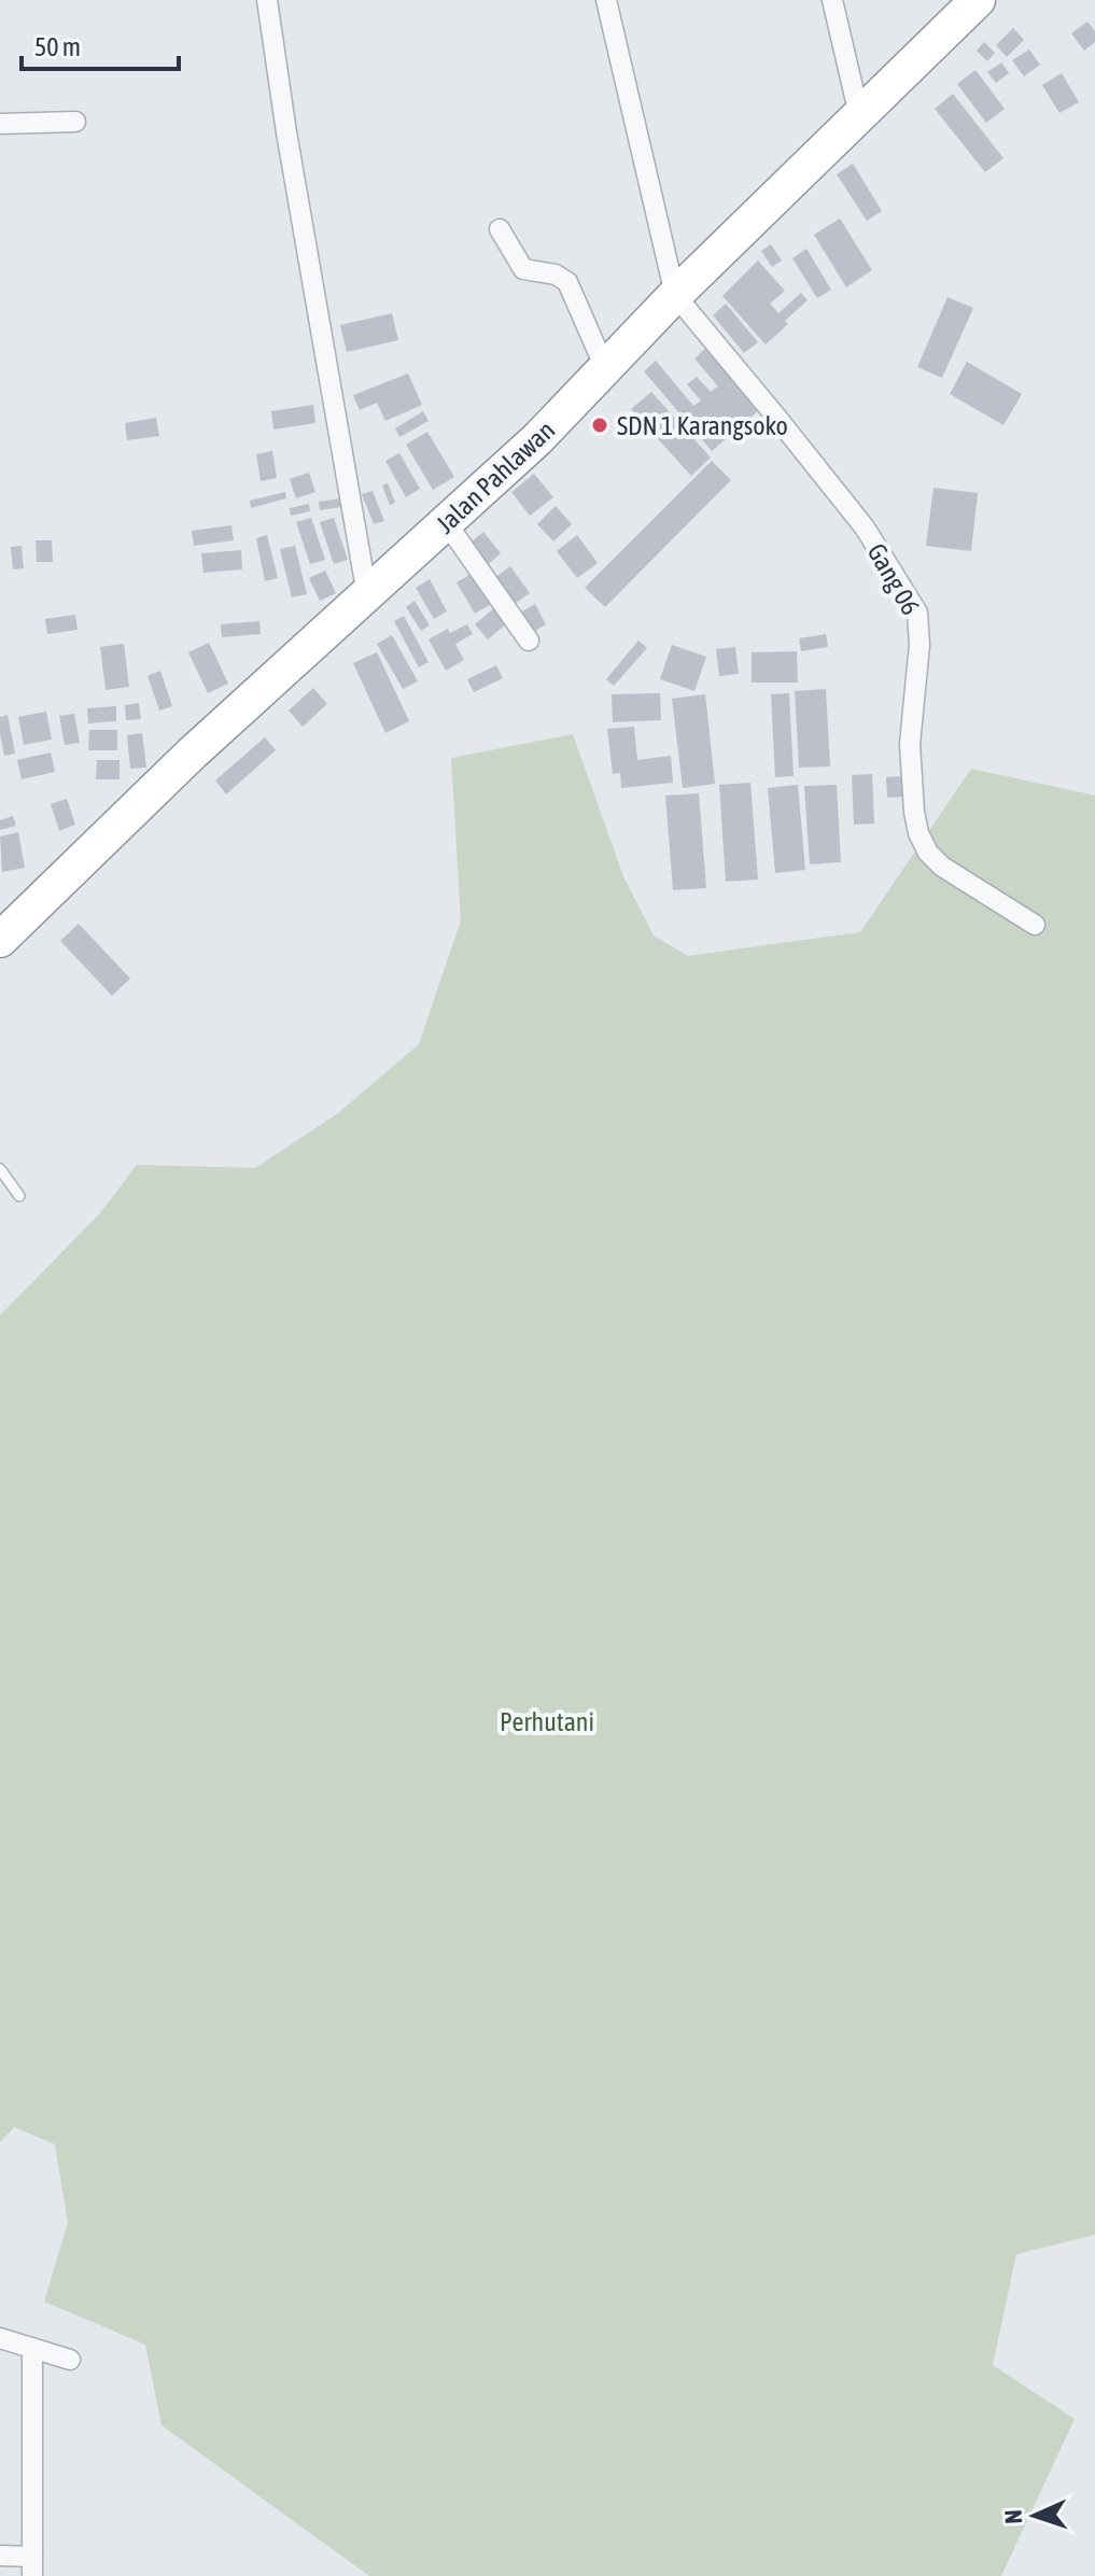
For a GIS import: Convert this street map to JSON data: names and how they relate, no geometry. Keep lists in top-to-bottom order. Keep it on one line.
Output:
{"streets":{"highway":["Jalan Pahlawan"],"street":["Gang 06"]},"crossings":[["Jalan Pahlawan","Gang 06"]],"parks":["Perhutani"],"places":["SDN 1 Karangsoko"],"scale_bar":"50 m","north":"left"}
